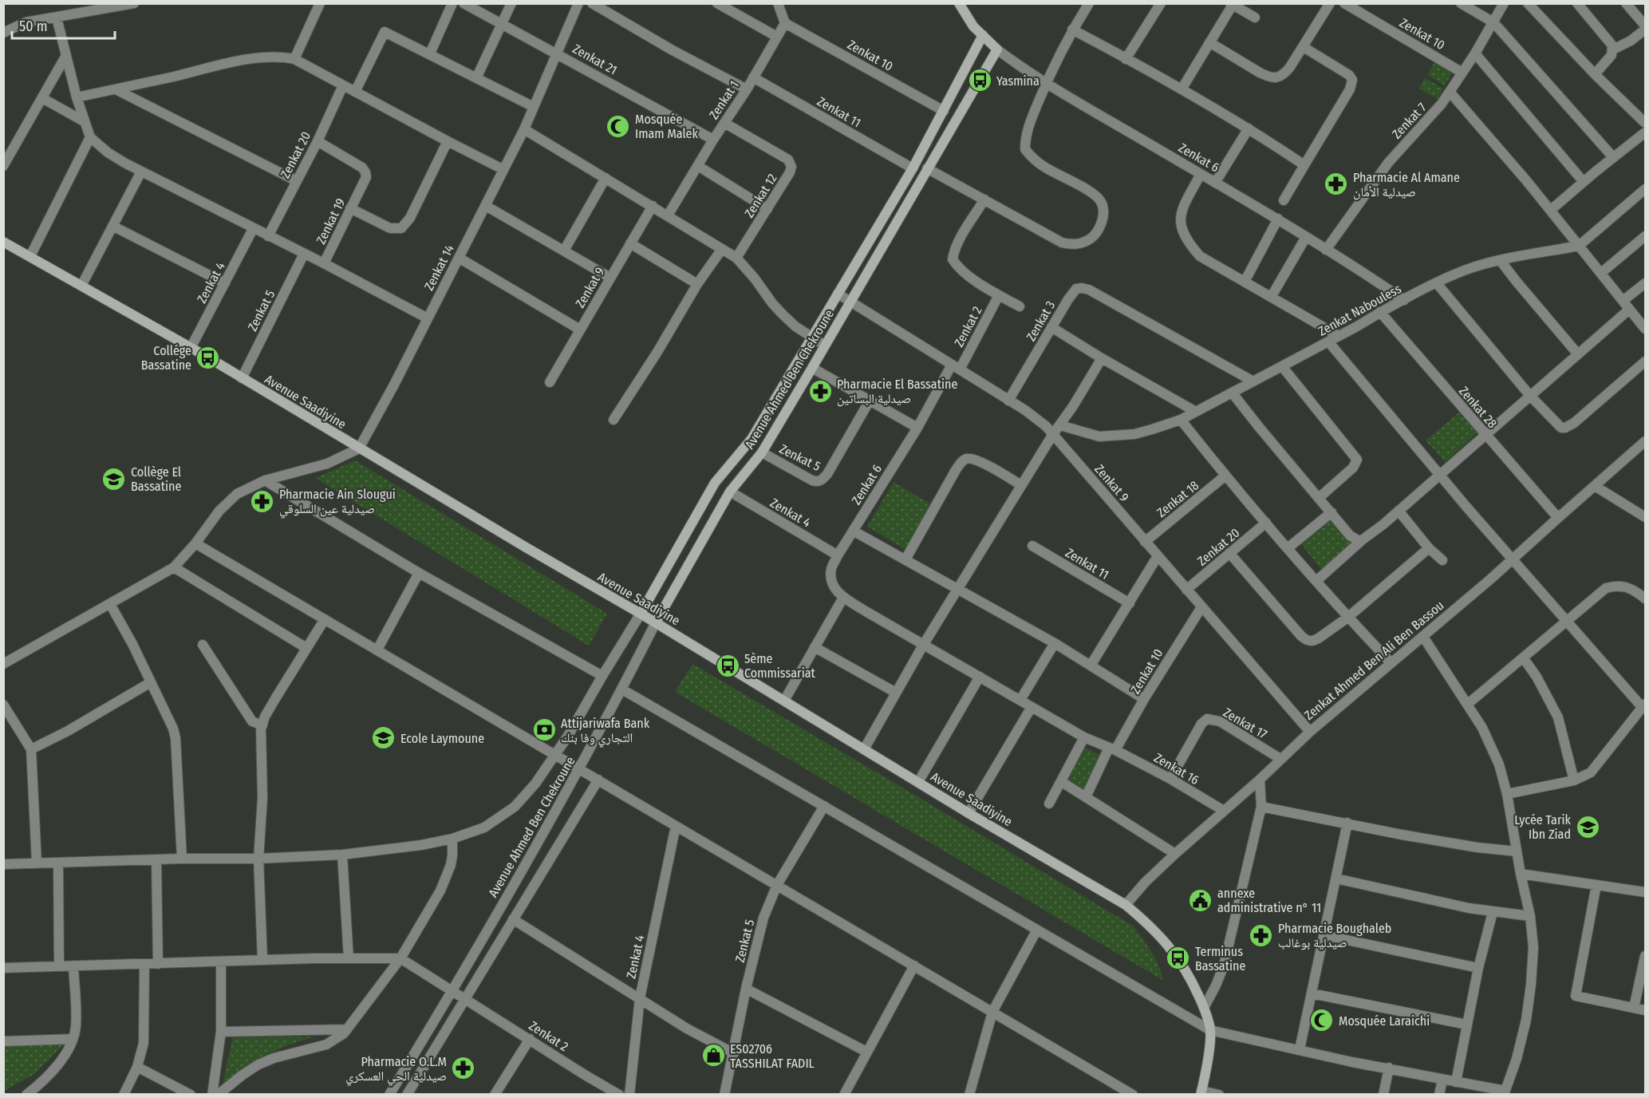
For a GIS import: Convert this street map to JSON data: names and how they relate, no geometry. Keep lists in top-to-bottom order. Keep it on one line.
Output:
{"streets":{"main road":["Zenkat 6","Avenue Ahmed Ben Chekroune","Avenue Saadiyine"],"street":["Zenkat 10","Zenkat 21","Zenkat 1","Zenkat 11","Zenkat 7","Zenkat 20","Zenkat 12","Zenkat 19","Zenkat 14","Zenkat 4","Zenkat 9","Zenkat Nabouless","Zenkat 5","Zenkat 3","Zenkat 2","Zenkat 28","Zenkat 18","Zenkat Ahmed Ben Ali Ben Bassou","Zenkat 17","Zenkat 16"]},"crossings":[["Zenkat 10","Zenkat 1"],["Zenkat 10","Zenkat 7"],["Zenkat 10","Zenkat 9"],["Zenkat 10","Avenue Ahmed Ben Chekroune"],["Zenkat 10","Zenkat 16"],["Zenkat 21","Zenkat 1"],["Zenkat 21","Zenkat 14"],["Zenkat 1","Zenkat 11"],["Zenkat 1","Zenkat 12"],["Zenkat 11","Avenue Ahmed Ben Chekroune"],["Zenkat 7","Zenkat 6"],["Zenkat 20","Zenkat 19"],["Zenkat 20","Zenkat 9"],["Zenkat 6","Zenkat 4"],["Zenkat 6","Zenkat 9"],["Zenkat 6","Zenkat Nabouless"],["Zenkat 6","Zenkat 2"],["Zenkat 6","Avenue Ahmed Ben Chekroune"],["Zenkat 6","Zenkat 16"],["Zenkat 14","Avenue Saadiyine"],["Zenkat 4","Avenue Ahmed Ben Chekroune"],["Zenkat 4","Avenue Saadiyine"],["Zenkat 9","Zenkat 3"],["Zenkat 9","Zenkat 2"],["Zenkat 9","Avenue Ahmed Ben Chekroune"],["Zenkat 9","Zenkat 18"],["Zenkat 9","Zenkat Ahmed Ben Ali Ben Bassou"],["Zenkat Nabouless","Zenkat 3"],["Zenkat Nabouless","Zenkat 28"],["Zenkat 5","Avenue Ahmed Ben Chekroune"],["Zenkat 5","Avenue Saadiyine"],["Zenkat 2","Avenue Ahmed Ben Chekroune"],["Avenue Ahmed Ben Chekroune","Avenue Saadiyine"],["Avenue Saadiyine","Zenkat Ahmed Ben Ali Ben Bassou"],["Zenkat 28","Zenkat Ahmed Ben Ali Ben Bassou"],["Zenkat Ahmed Ben Ali Ben Bassou","Zenkat 17"],["Zenkat Ahmed Ben Ali Ben Bassou","Zenkat 16"],["Zenkat 17","Zenkat 16"]],"places":{"bus stop":["Yasmina","Collége Bassatine","5ème Commissariat","Terminus Bassatine"],"mosque":["Mosquée Imam Malek","Mosquée Laraichi"],"pharmacy":["Pharmacie Al Amane صيدلية الأمان","Pharmacie El Bassatine صيدلية البساتين","Pharmacie Ain Slougui صيدلية عين السلوقي","Pharmacie Boughaleb صيدلية بوغالب","Pharmacie O.L.M صيدلية الحي العسكري"],"school or university":["Collège El Bassatine","Ecole Laymoune","Lycée Tarik Ibn Ziad"],"bank":["Attijariwafa Bank التجاري وفا بنك"],"public building":["annexe administrative n° 11"],"shop":["ES02706 TASSHILAT FADIL"]},"scale_bar":"50 m"}
